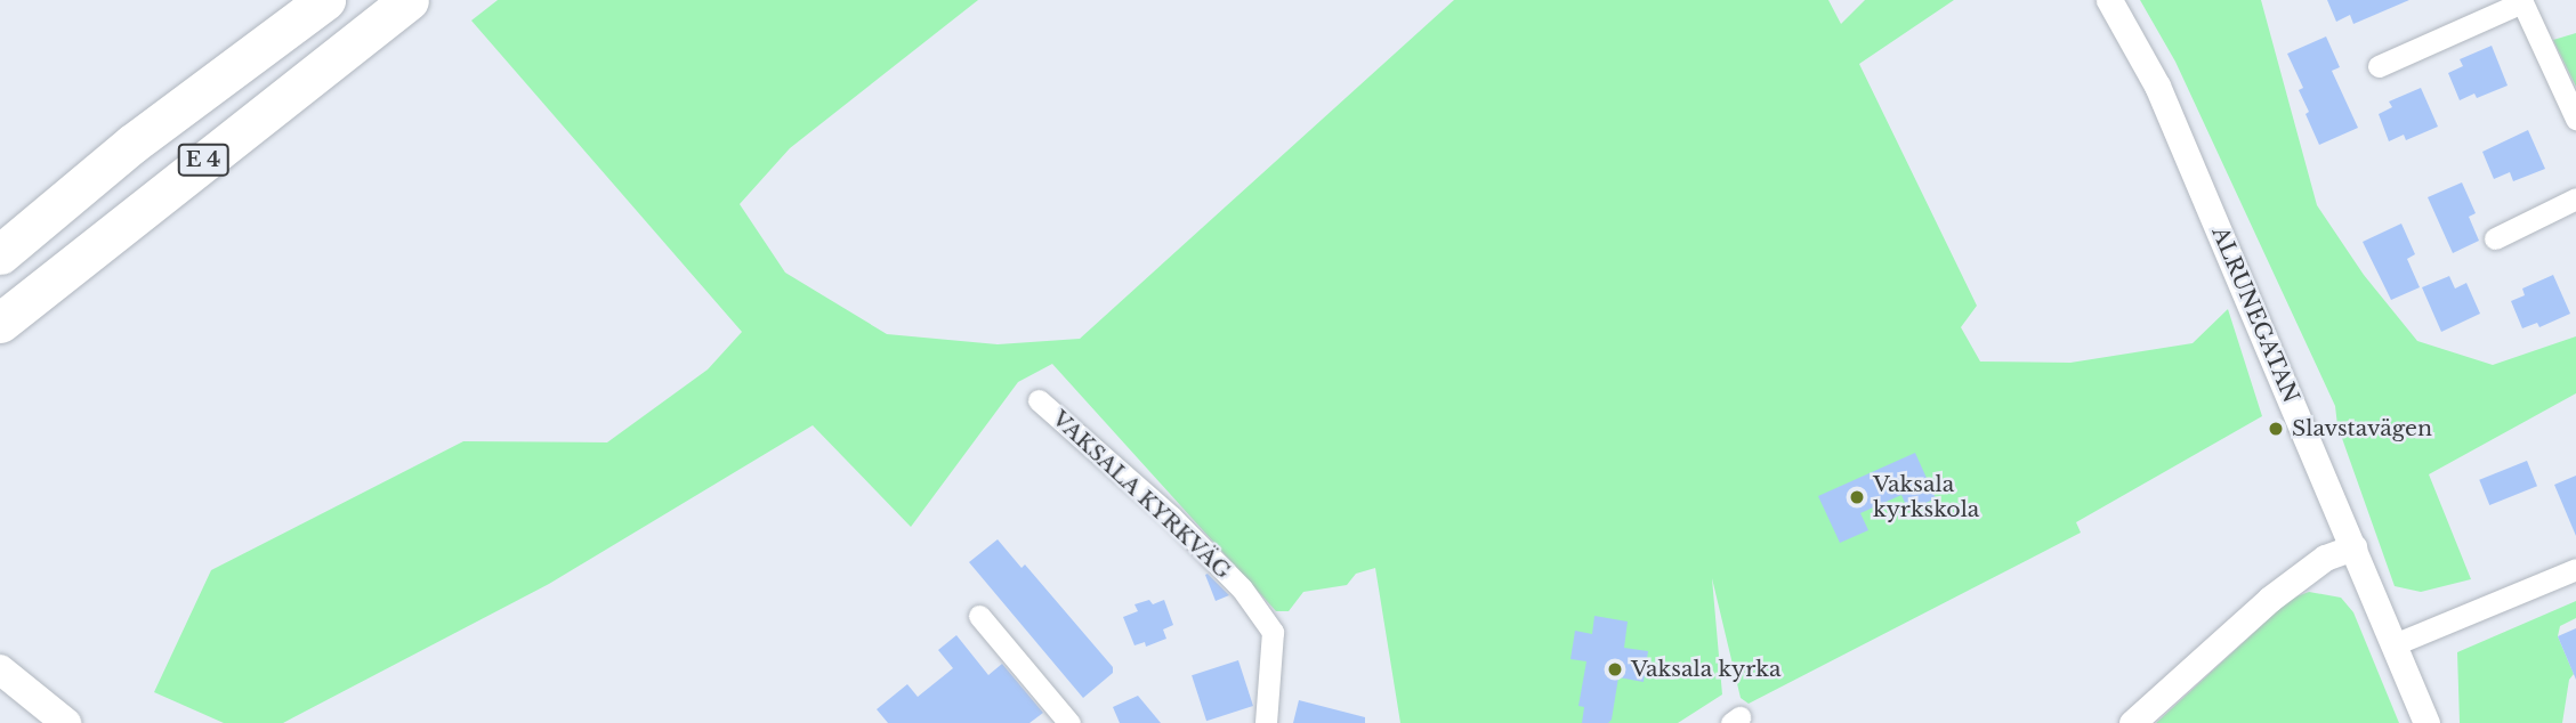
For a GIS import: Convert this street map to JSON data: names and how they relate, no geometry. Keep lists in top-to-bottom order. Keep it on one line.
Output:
{"streets":{"highway":["E 4"],"street":["ALRUNEGATAN","VAKSALA KYRKVÄG"]},"places":["Slavstavägen","Vaksala kyrkskola","Vaksala kyrka"]}
